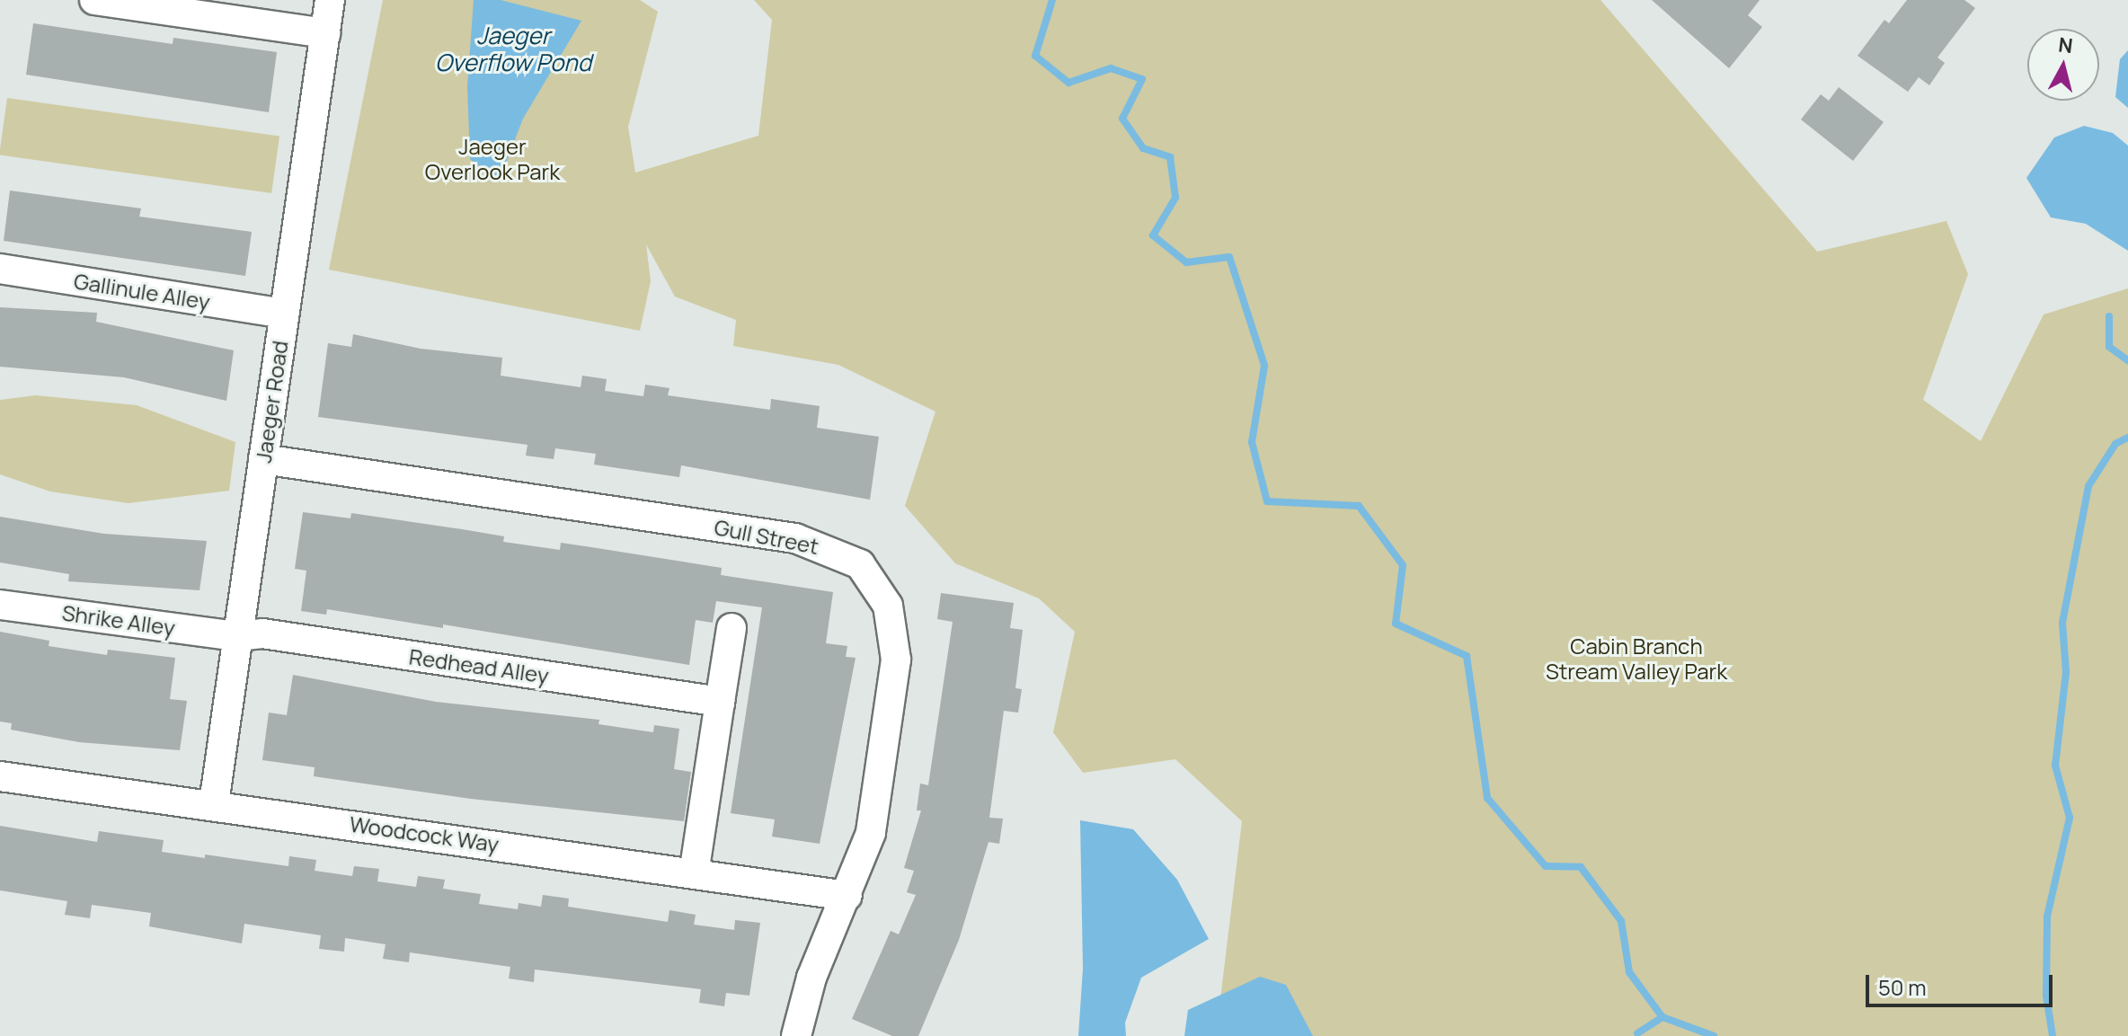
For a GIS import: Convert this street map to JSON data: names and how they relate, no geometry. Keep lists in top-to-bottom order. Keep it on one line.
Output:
{"streets":{"street":["Gallinule Alley","Jaeger Road","Gull Street","Shrike Alley","Redhead Alley","Woodcock Way"]},"crossings":[["Gallinule Alley","Jaeger Road"],["Jaeger Road","Gull Street"],["Jaeger Road","Shrike Alley"],["Jaeger Road","Redhead Alley"],["Jaeger Road","Woodcock Way"],["Gull Street","Woodcock Way"],["Shrike Alley","Redhead Alley"]],"water":["Jaeger Overflow Pond"],"parks":["Jaeger Overlook Park","Cabin Branch Stream Valley Park"],"scale_bar":"50 m","north":"top"}
